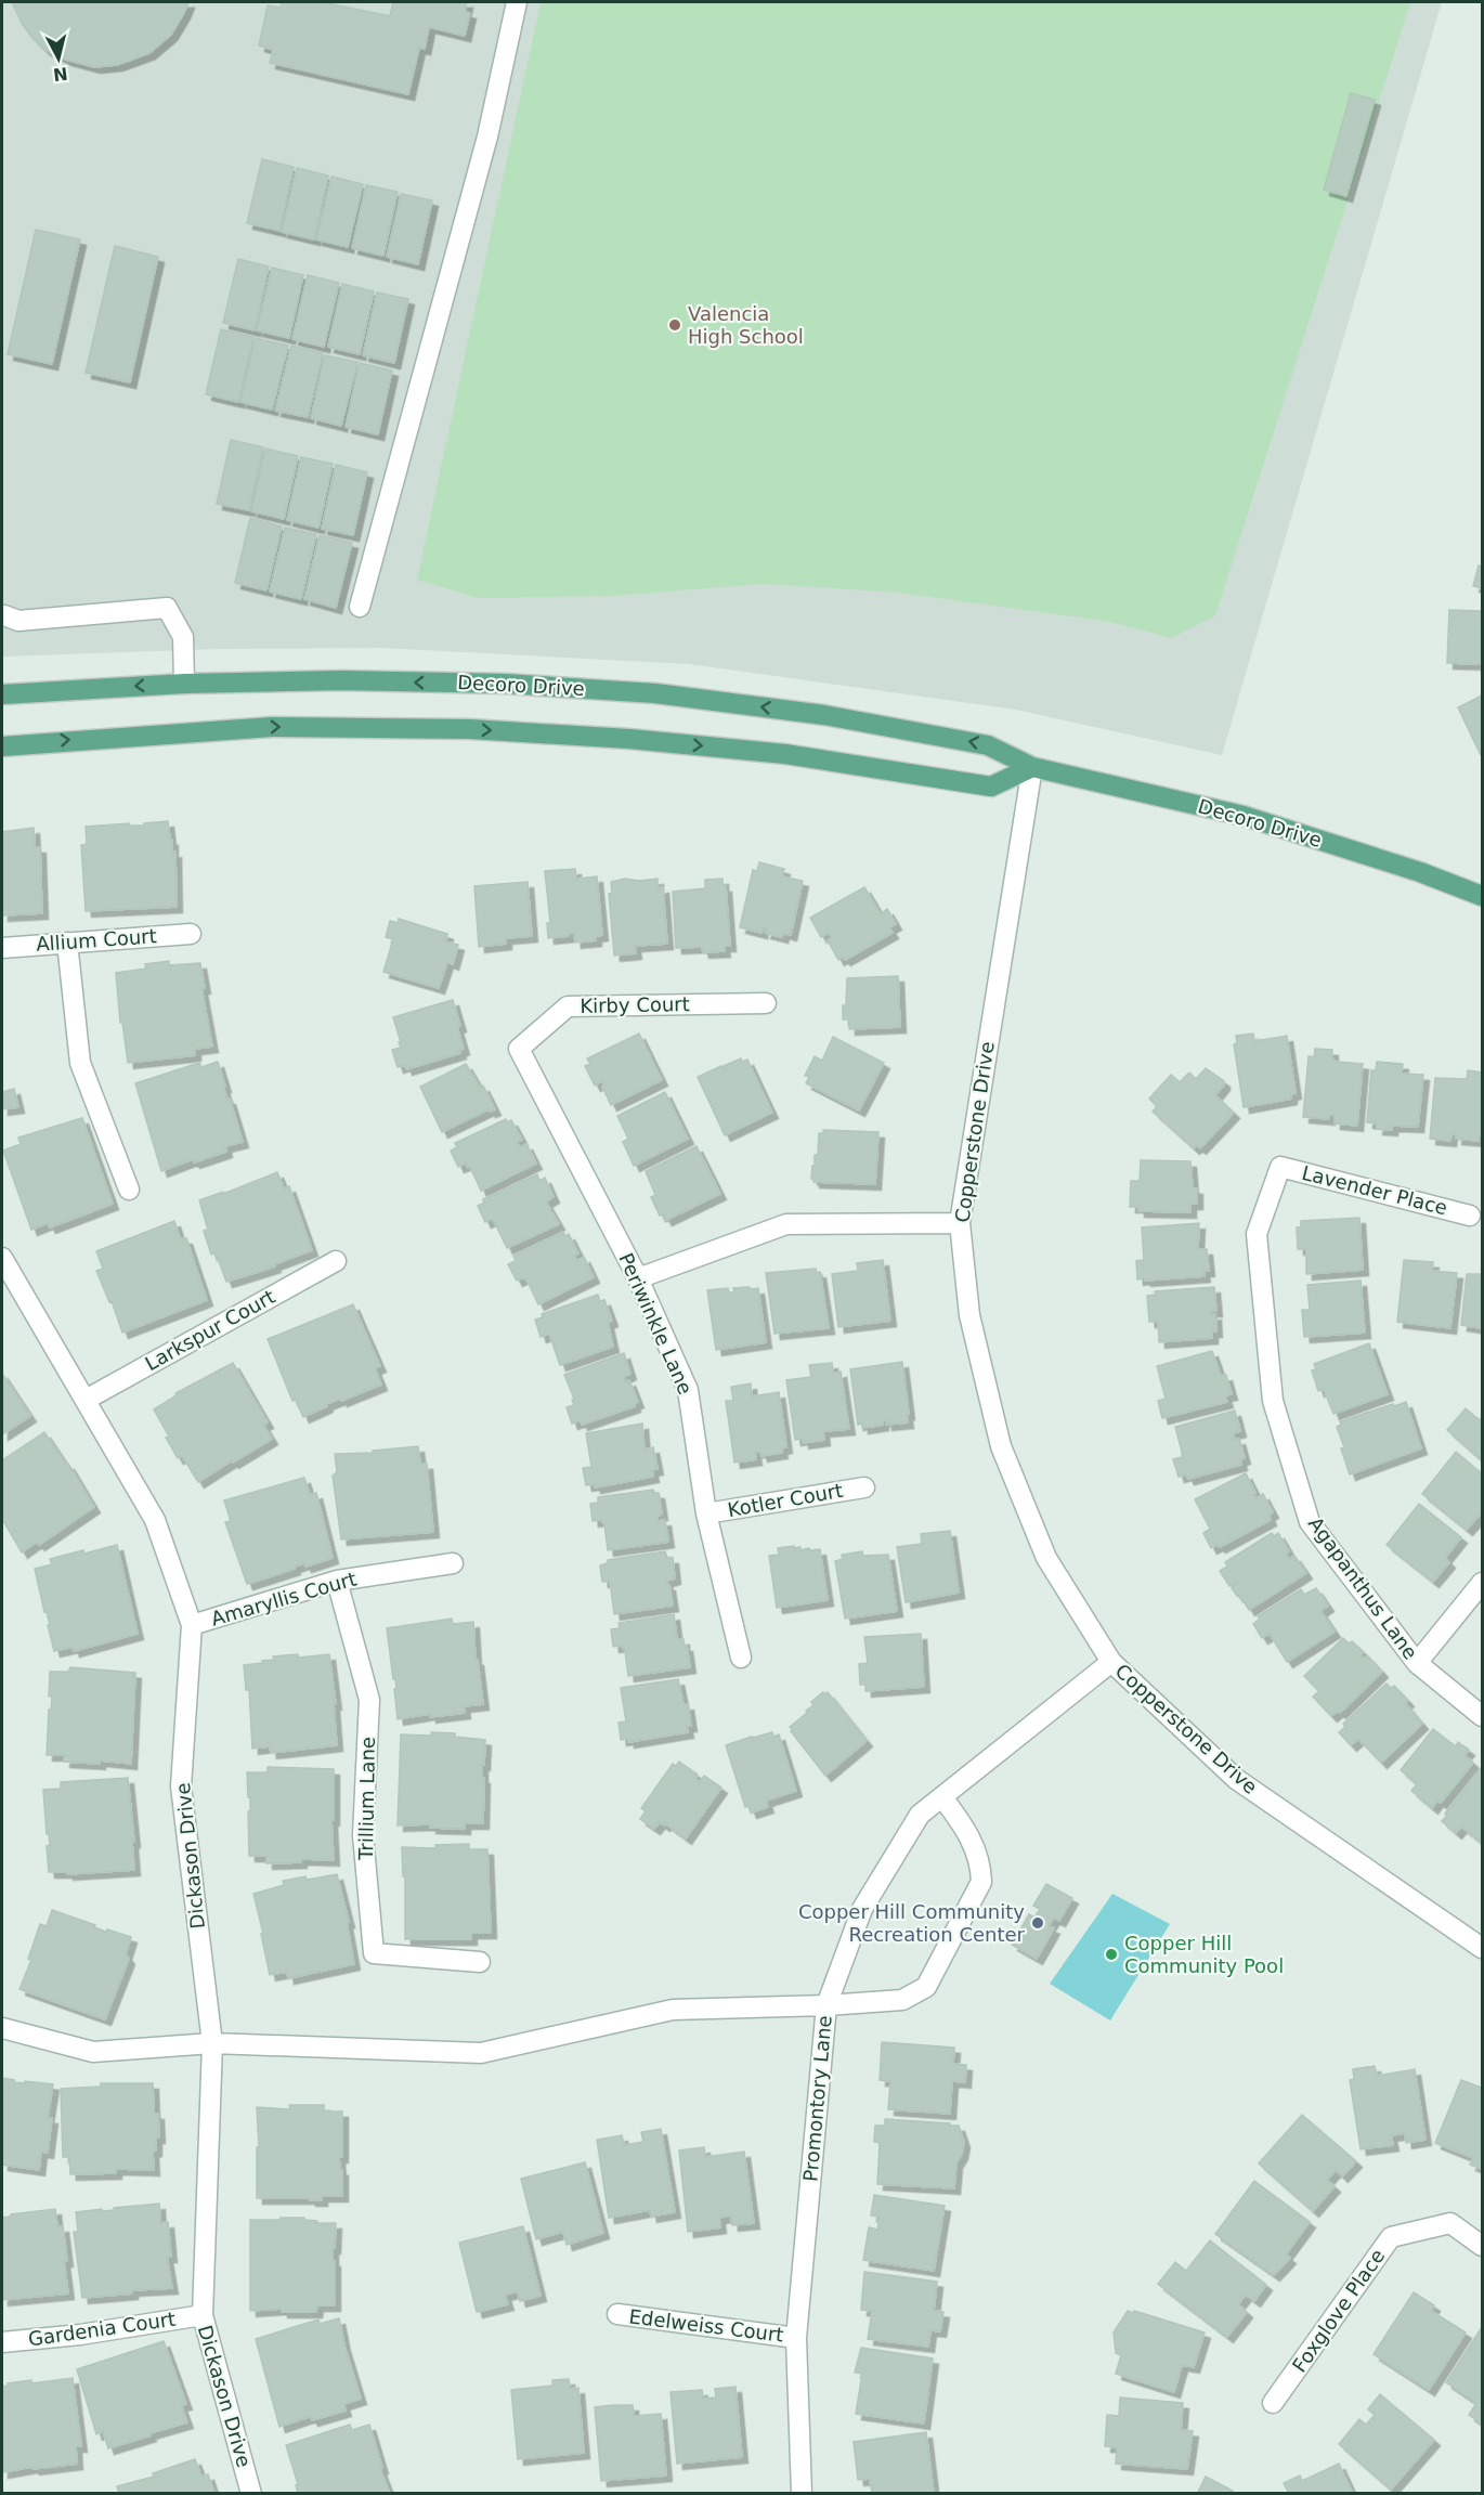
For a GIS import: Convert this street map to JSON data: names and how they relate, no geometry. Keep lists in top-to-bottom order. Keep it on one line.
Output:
{"streets":{"main road":["Decoro Drive"],"street":["Allium Court","Kirby Court","Copperstone Drive","Lavender Place","Periwinkle Lane","Larkspur Court","Kotler Court","Agapanthus Lane","Amaryllis Court","Trillium Lane","Dickason Drive","Promontory Lane","Foxglove Place","Edelweiss Court","Gardenia Court"]},"crossings":[["Decoro Drive","Copperstone Drive"],["Kirby Court","Periwinkle Lane"],["Copperstone Drive","Promontory Lane"],["Lavender Place","Agapanthus Lane"],["Periwinkle Lane","Kotler Court"],["Larkspur Court","Dickason Drive"],["Amaryllis Court","Trillium Lane"],["Amaryllis Court","Dickason Drive"],["Dickason Drive","Gardenia Court"],["Promontory Lane","Edelweiss Court"]],"places":["Valencia High School","Copper Hill Community Recreation Center","Copper Hill Community Pool"],"north":"bottom"}
